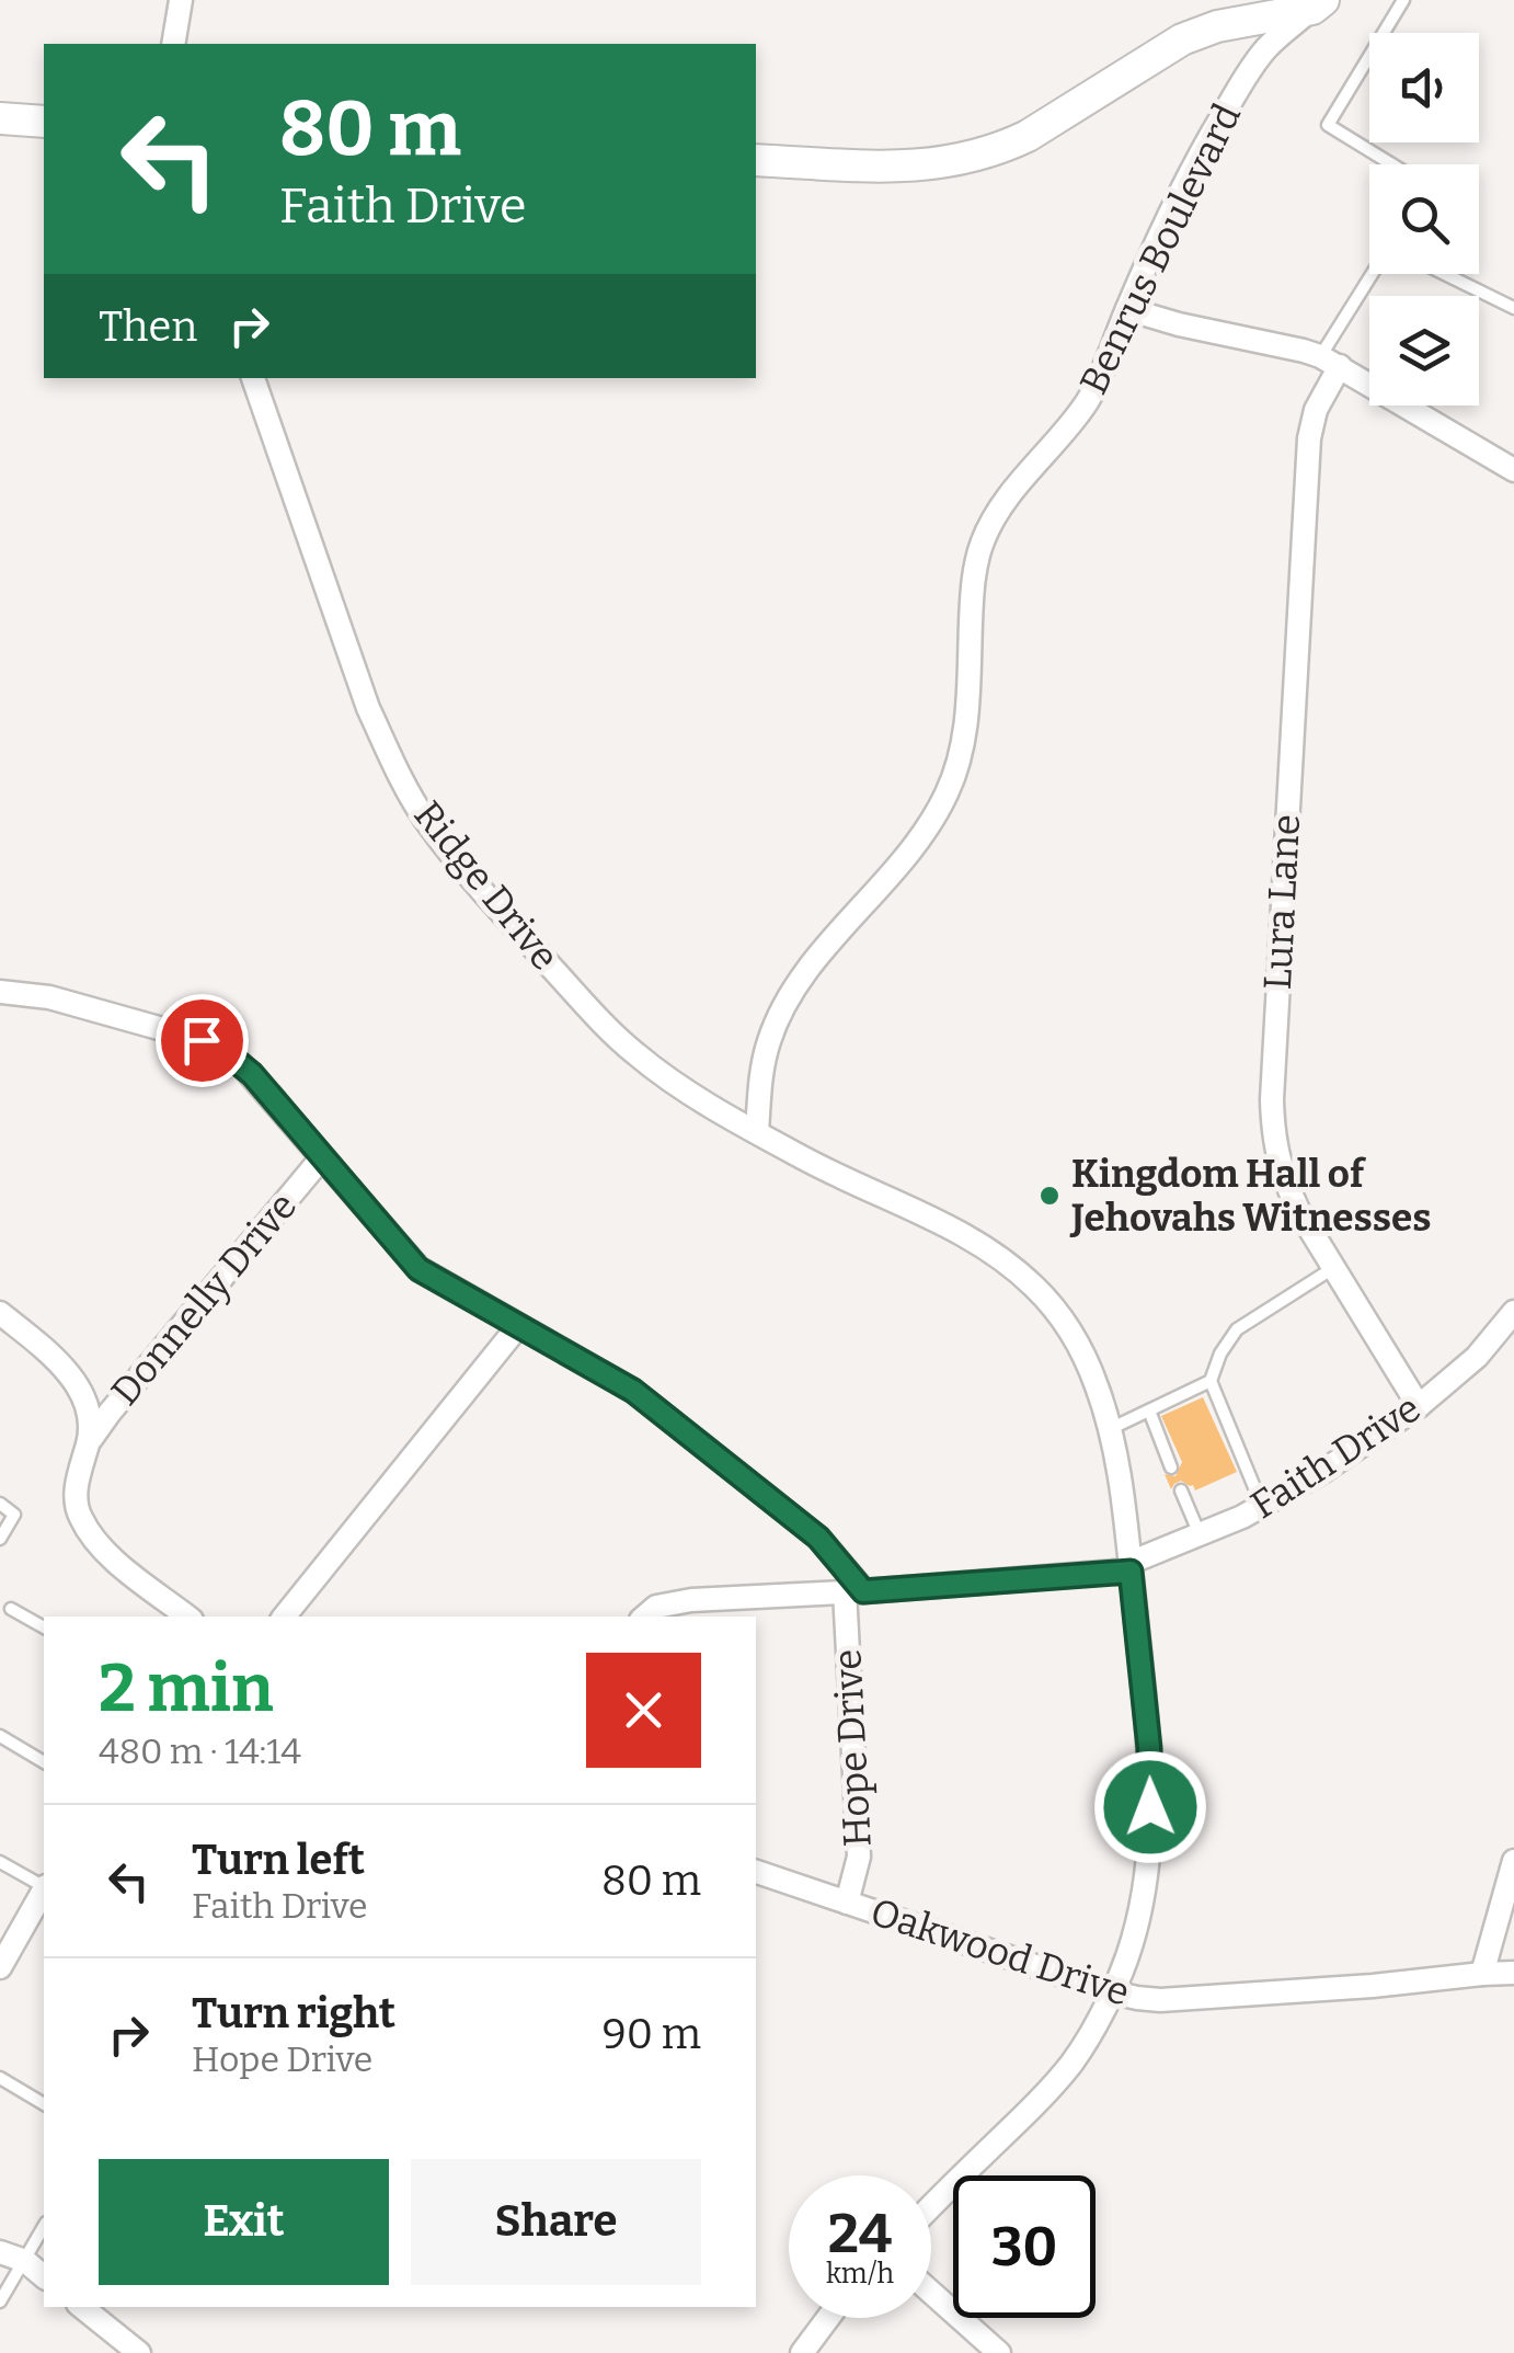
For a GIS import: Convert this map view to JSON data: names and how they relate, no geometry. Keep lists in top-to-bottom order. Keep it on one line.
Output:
{"streets":{"street":["Benrus Boulevard","Ridge Drive","Lura Lane","Donnelly Drive","Faith Drive","Hope Drive","Oakwood Drive"]},"crossings":[["Benrus Boulevard","Ridge Drive"],["Lura Lane","Faith Drive"],["Donnelly Drive","Hope Drive"],["Faith Drive","Hope Drive"],["Hope Drive","Oakwood Drive"]],"places":["Kingdom Hall of Jehovahs Witnesses"],"page":{"turn":["80 m","Faith Drive"],"then":"Then","heading":["2 min","480 m · 14:14"],"list":[{"name":"Turn left","note":"Faith Drive","value":"80 m"},{"name":"Turn right","note":"Hope Drive","value":"90 m"}],"buttons":["Exit","Share"],"speed":"24 km/h","limit":"30"}}
